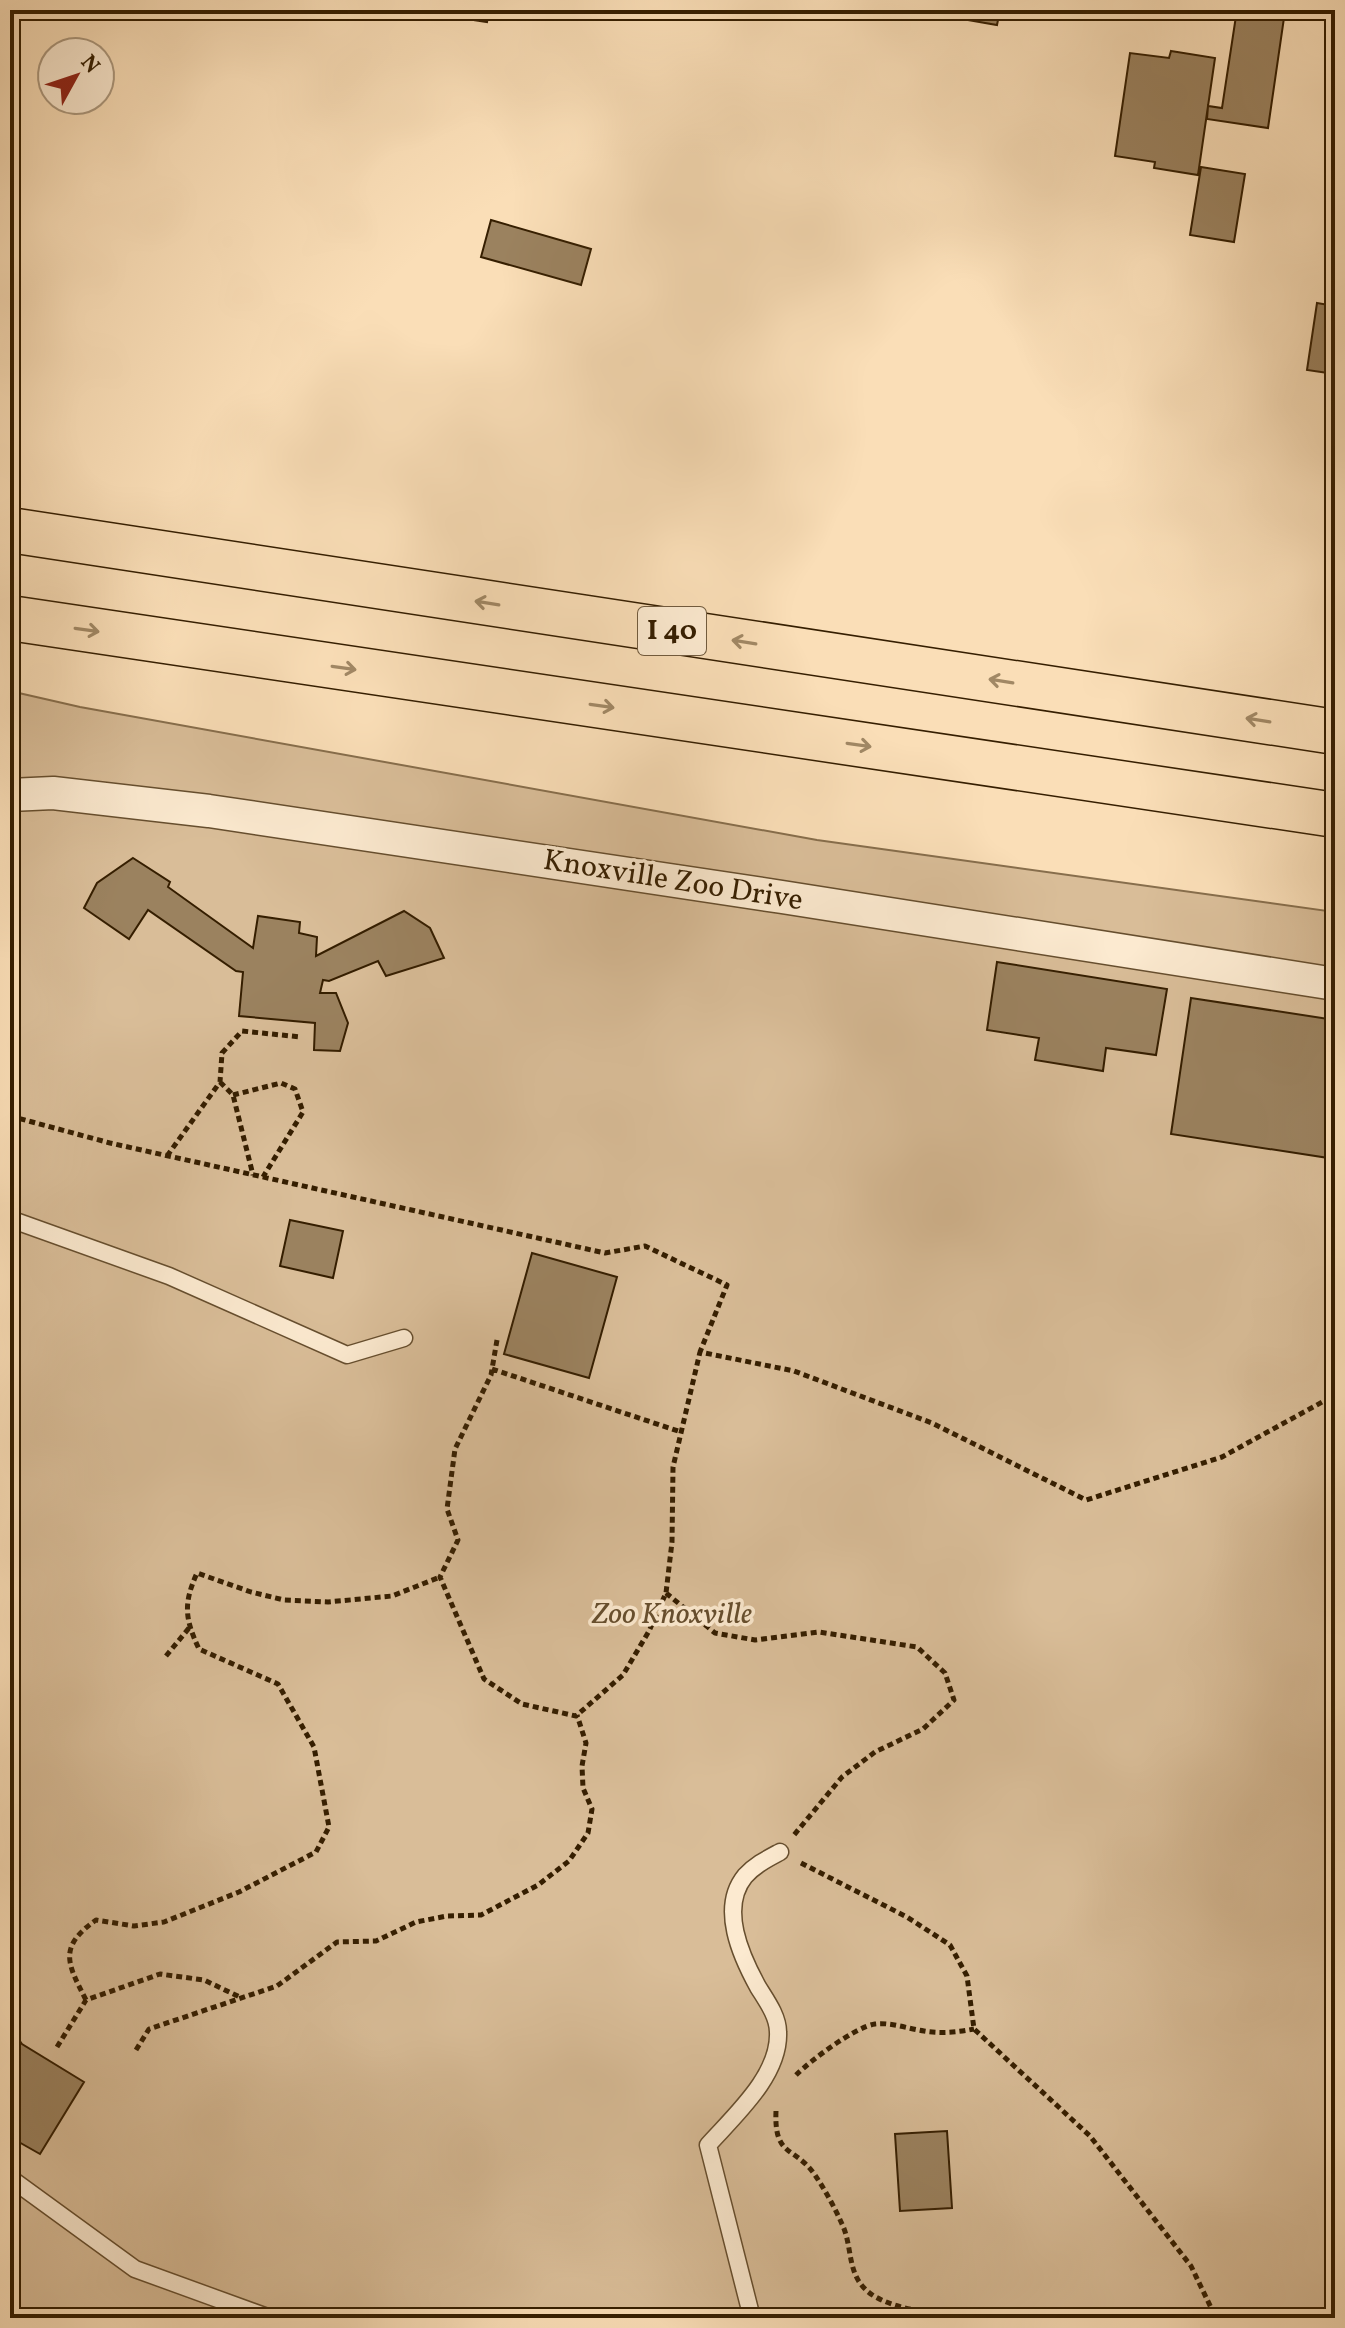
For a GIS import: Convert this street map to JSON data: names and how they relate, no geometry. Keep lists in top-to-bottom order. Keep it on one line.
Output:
{"streets":{"highway":["I 40"],"street":["Knoxville Zoo Drive"]},"parks":["Zoo Knoxville"],"north":"top right"}
